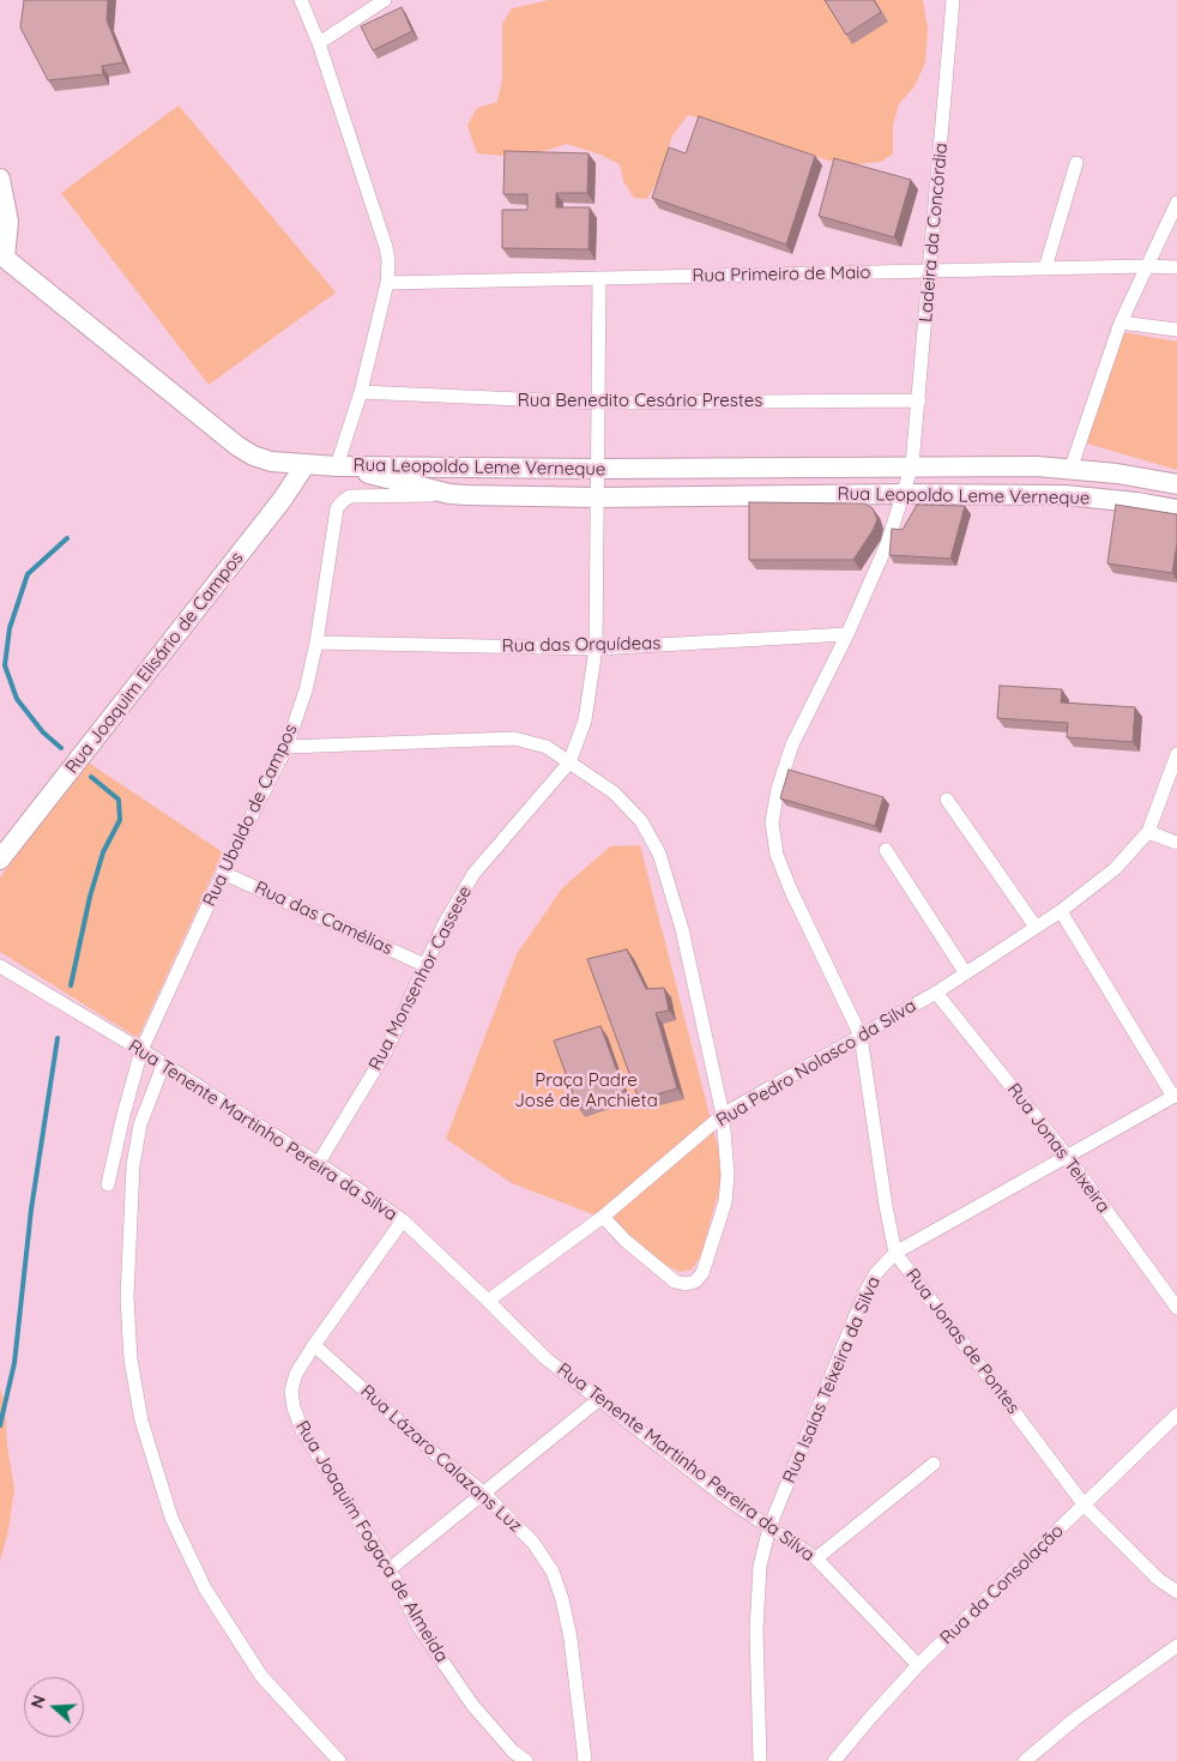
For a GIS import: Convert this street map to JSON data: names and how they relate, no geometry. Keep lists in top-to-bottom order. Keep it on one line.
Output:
{"streets":{"main road":["Rua Leopoldo Leme Verneque","Rua Joaquim Elisário de Campos"],"street":["Ladeira da Concórdia","Rua Primeiro de Maio","Rua Benedito Cesário Prestes","Rua das Orquídeas","Rua Ubaldo de Campos","Rua das Camélias","Rua Monsenhor Cassese","Rua Pedro Nolasco da Silva","Rua Tenente Martinho Pereira da Silva","Rua Jonas Teixeira","Rua Jonas de Pontes","Rua Isaias Teixeira da Silva","Rua Lázaro Calazans Luz","Rua Joaquim Fogaça de Almeida","Rua da Consolação"]},"crossings":[["Ladeira da Concórdia","Rua Primeiro de Maio"],["Ladeira da Concórdia","Rua Benedito Cesário Prestes"],["Ladeira da Concórdia","Rua Leopoldo Leme Verneque"],["Ladeira da Concórdia","Rua das Orquídeas"],["Ladeira da Concórdia","Rua Jonas de Pontes"],["Rua Primeiro de Maio","Rua Monsenhor Cassese"],["Rua Benedito Cesário Prestes","Rua Monsenhor Cassese"],["Rua Leopoldo Leme Verneque","Rua Ubaldo de Campos"],["Rua Leopoldo Leme Verneque","Rua Monsenhor Cassese"],["Rua das Orquídeas","Rua Ubaldo de Campos"],["Rua das Orquídeas","Rua Monsenhor Cassese"],["Rua das Orquídeas","Rua Jonas de Pontes"],["Rua Ubaldo de Campos","Rua das Camélias"],["Rua Ubaldo de Campos","Rua Tenente Martinho Pereira da Silva"],["Rua das Camélias","Rua Monsenhor Cassese"],["Rua Monsenhor Cassese","Rua Tenente Martinho Pereira da Silva"],["Rua Pedro Nolasco da Silva","Rua Tenente Martinho Pereira da Silva"],["Rua Pedro Nolasco da Silva","Rua Jonas Teixeira"],["Rua Pedro Nolasco da Silva","Rua Jonas de Pontes"],["Rua Tenente Martinho Pereira da Silva","Rua Isaias Teixeira da Silva"],["Rua Tenente Martinho Pereira da Silva","Rua Joaquim Fogaça de Almeida"],["Rua Tenente Martinho Pereira da Silva","Rua da Consolação"],["Rua Jonas Teixeira","Rua Isaias Teixeira da Silva"],["Rua Jonas de Pontes","Rua Isaias Teixeira da Silva"],["Rua Jonas de Pontes","Rua da Consolação"],["Rua Lázaro Calazans Luz","Rua Joaquim Fogaça de Almeida"]],"parks":["Praça Padre José de Anchieta"],"north":"left"}
